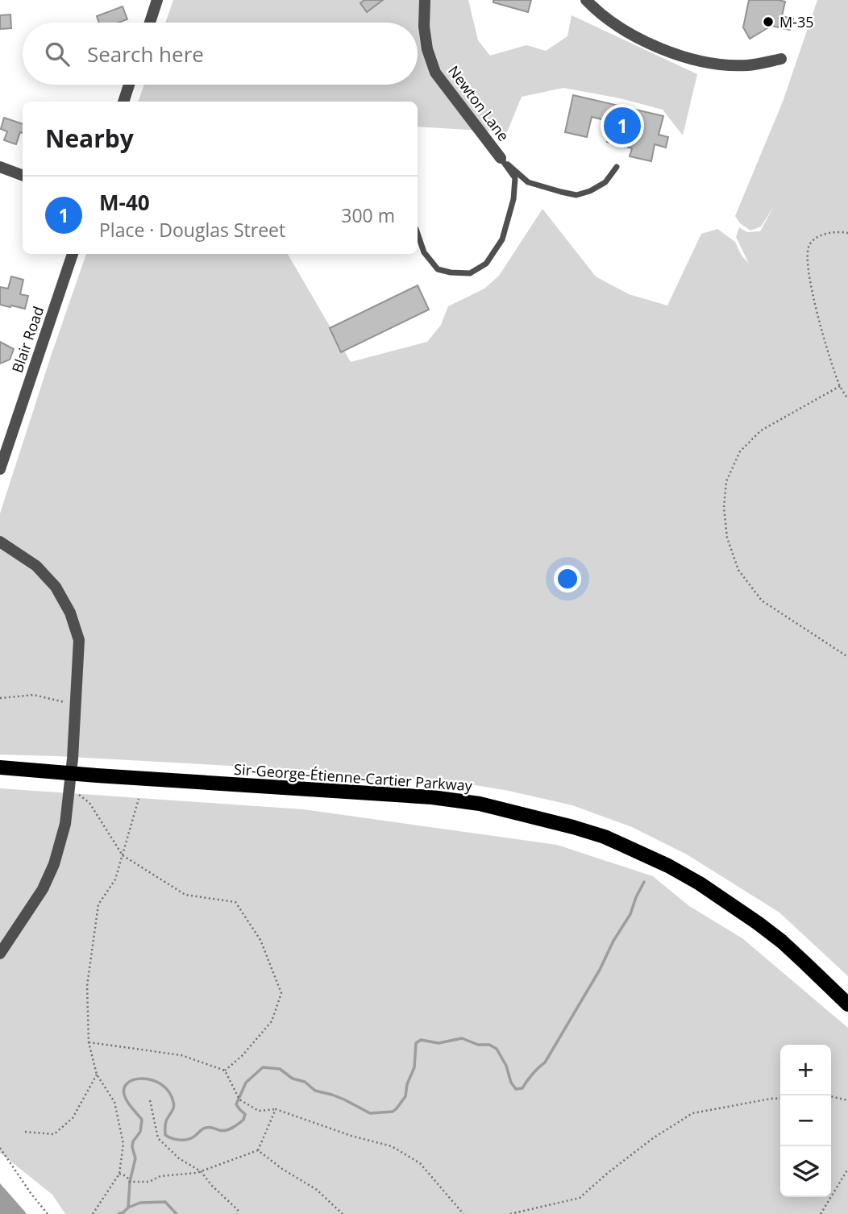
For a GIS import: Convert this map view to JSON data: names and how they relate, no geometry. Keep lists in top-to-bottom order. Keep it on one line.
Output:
{"streets":{"main road":["Sir-George-Étienne-Cartier Parkway"],"street":["Newton Lane","Blair Road"]},"places":["M-35"],"page":{"search":"Search here","heading":"Nearby","pins":"1","list":[{"mark":"1","name":"M-40","note":"Place · Douglas Street","value":"300 m"}],"map_buttons":["+","−"]}}
